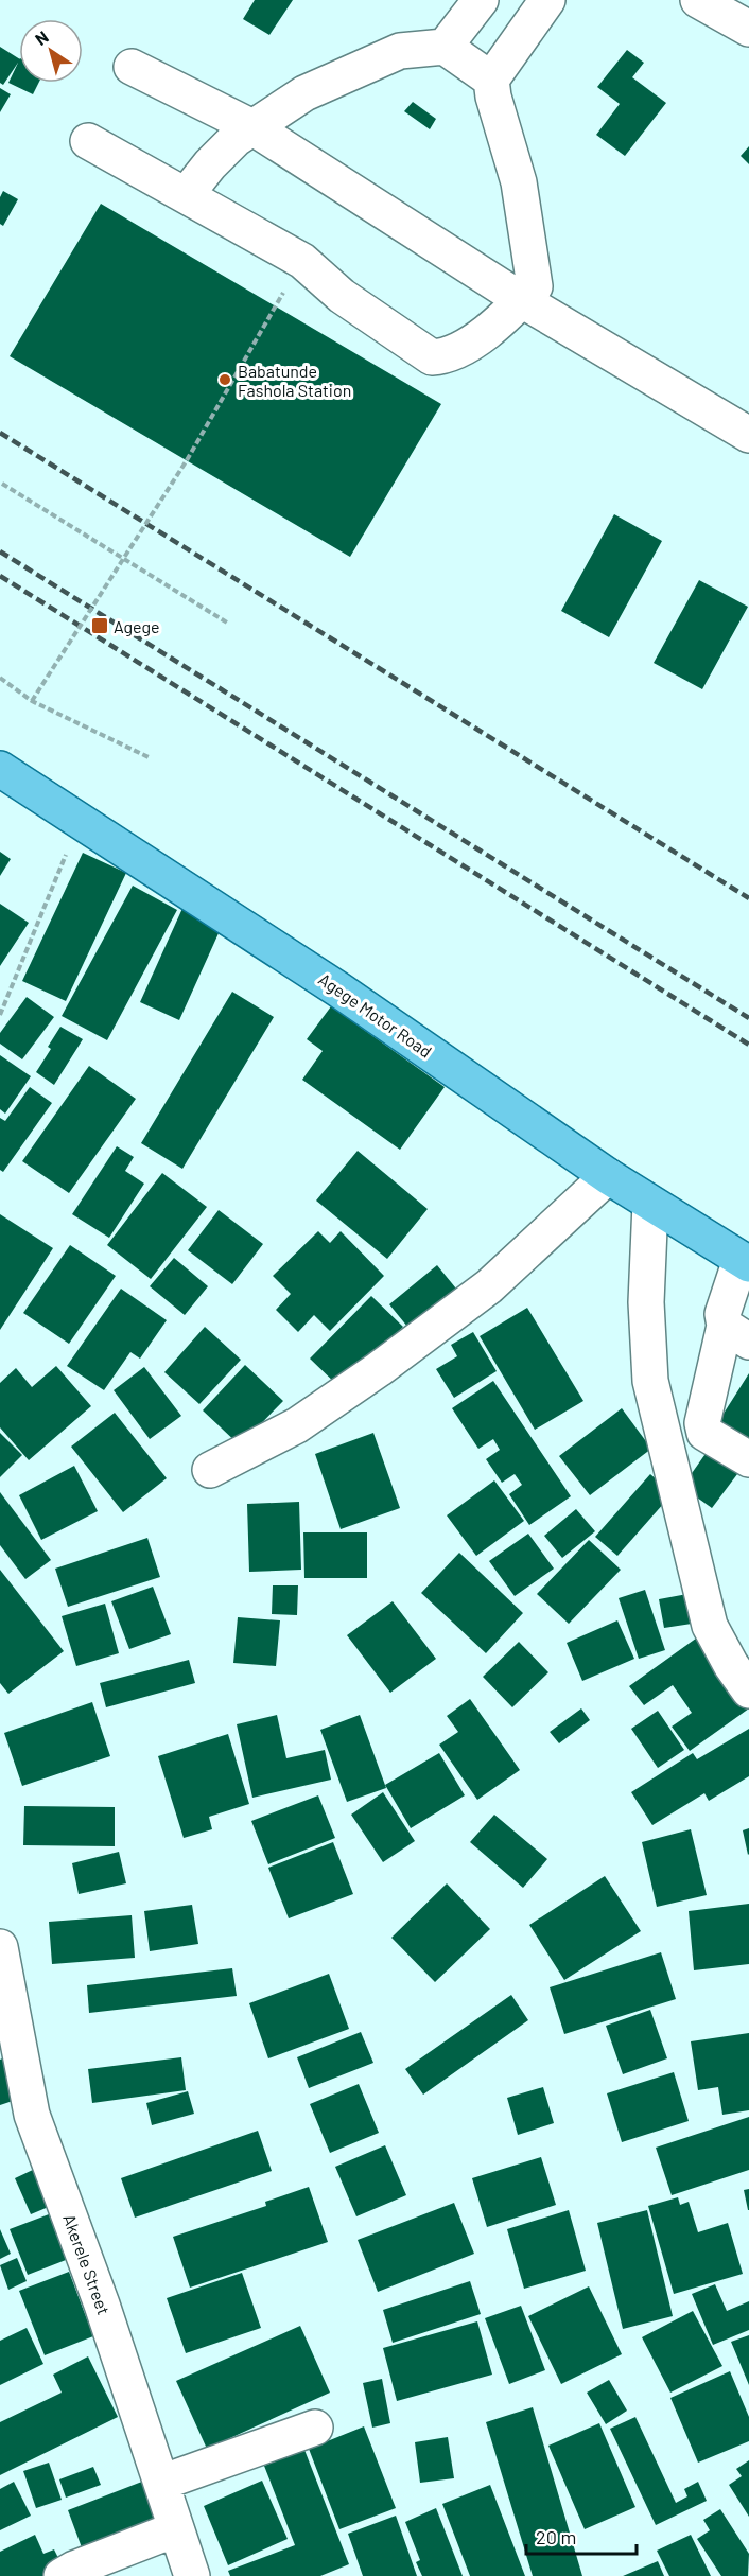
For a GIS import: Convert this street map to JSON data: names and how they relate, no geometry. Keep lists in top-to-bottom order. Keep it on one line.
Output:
{"streets":{"main road":["Agege Motor Road"],"street":["Akerele Street"]},"places":{"other":["Babatunde Fashola Station"],"transit":["Agege"]},"scale_bar":"20 m","north":"top left"}
